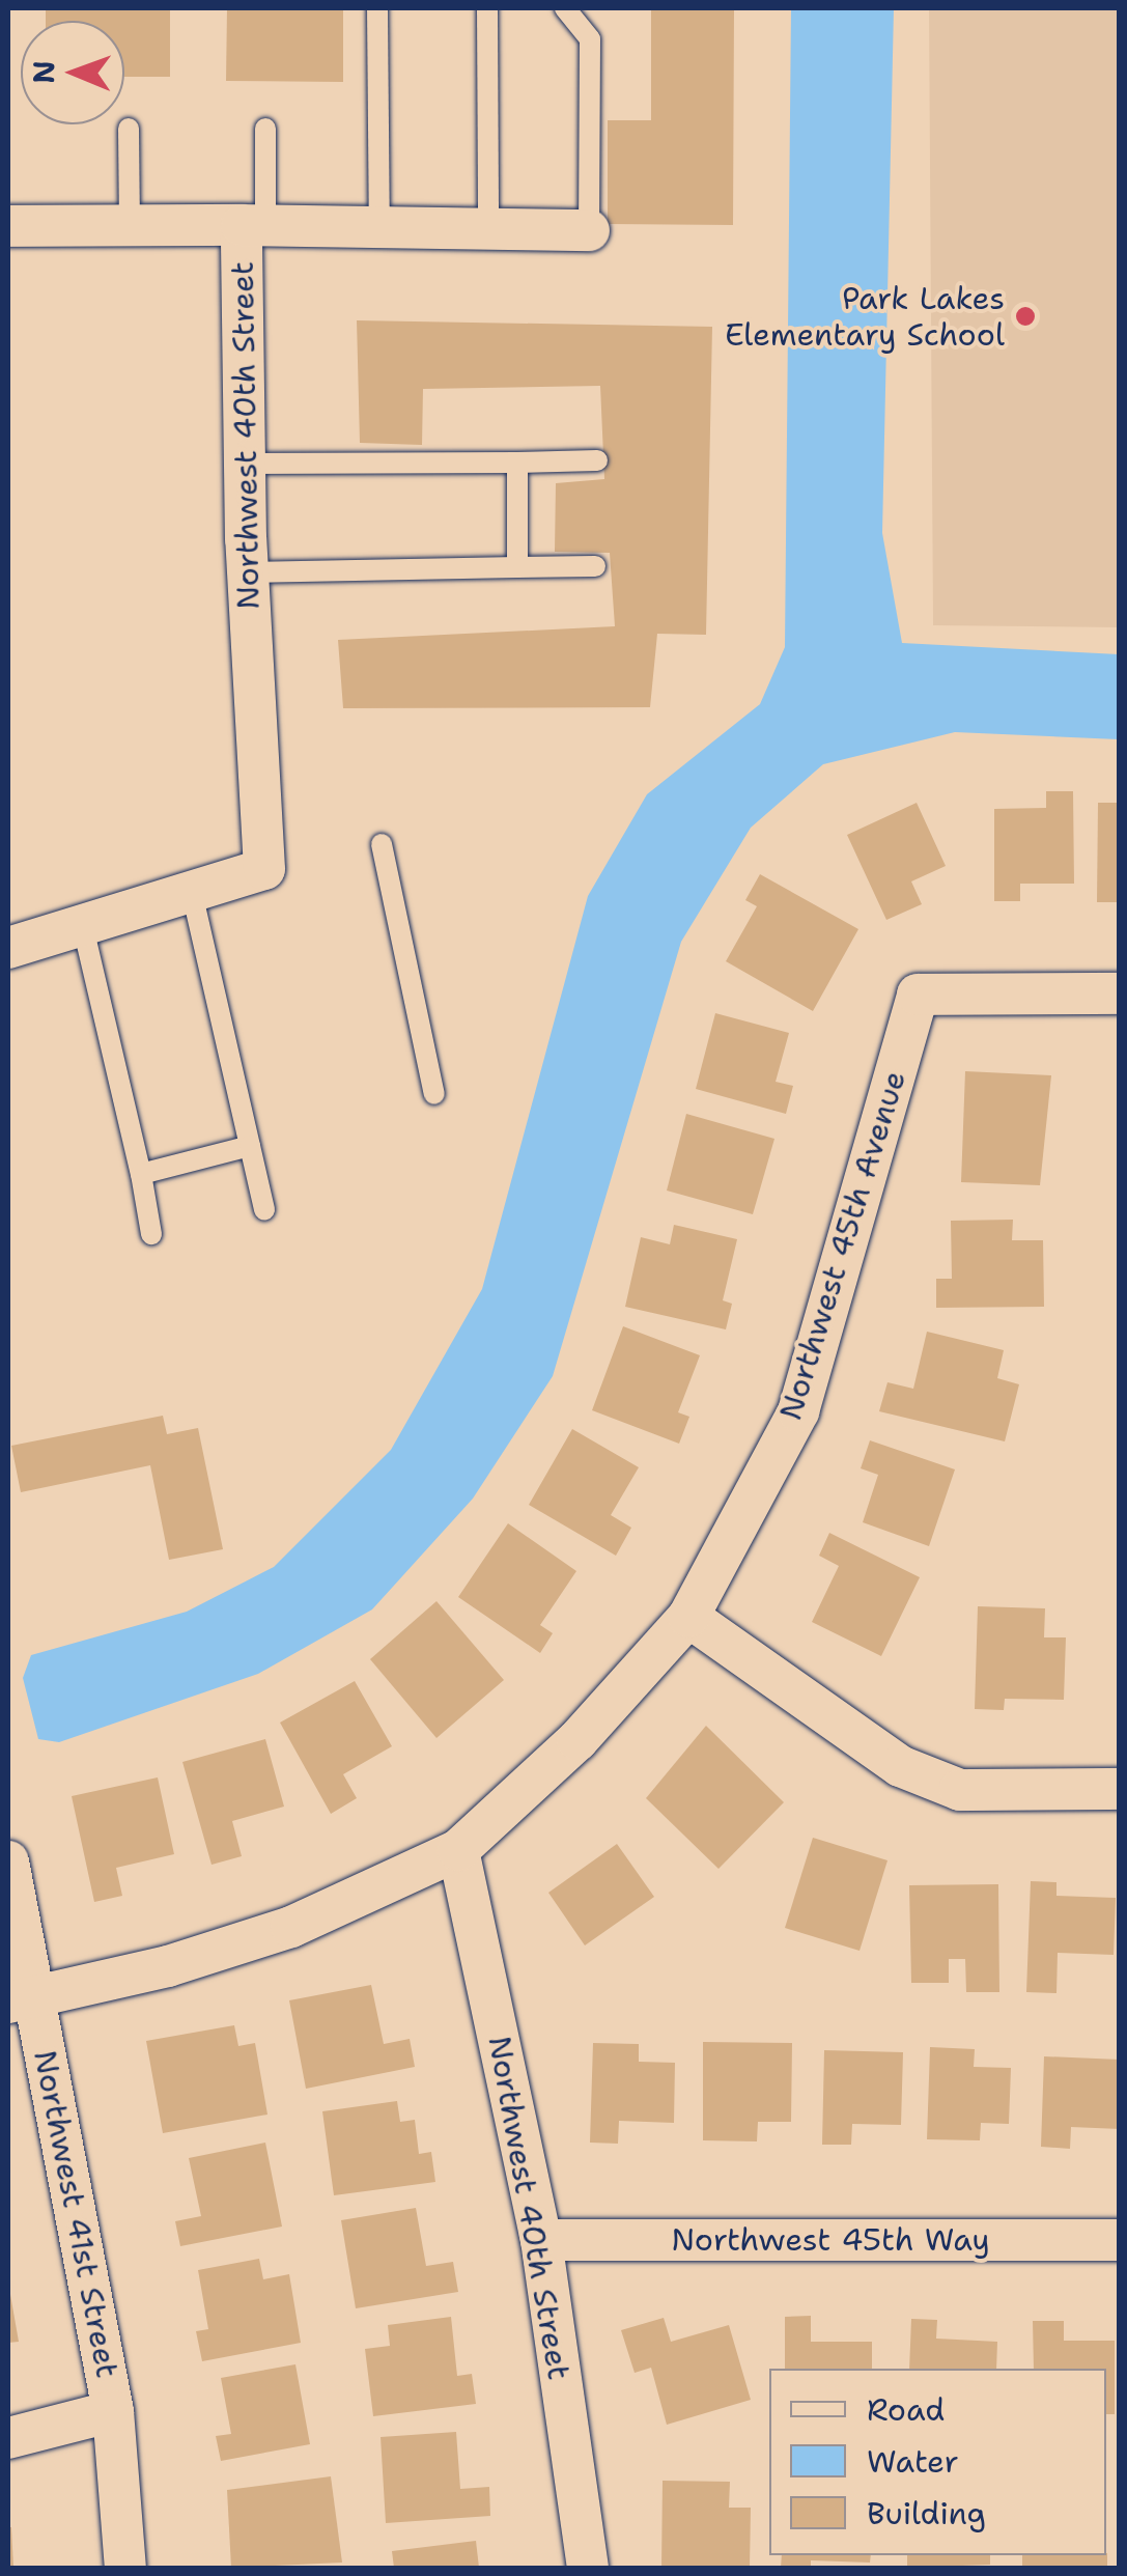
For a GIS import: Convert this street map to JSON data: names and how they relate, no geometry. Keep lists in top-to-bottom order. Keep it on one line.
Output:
{"streets":{"street":["Northwest 40th Street","Northwest 45th Avenue","Northwest 41st Street","Northwest 45th Way"]},"crossings":[["Northwest 40th Street","Northwest 45th Avenue"],["Northwest 40th Street","Northwest 45th Way"],["Northwest 45th Avenue","Northwest 41st Street"]],"places":["Park Lakes Elementary School"],"legend":["Road","Water","Building"],"north":"left"}
